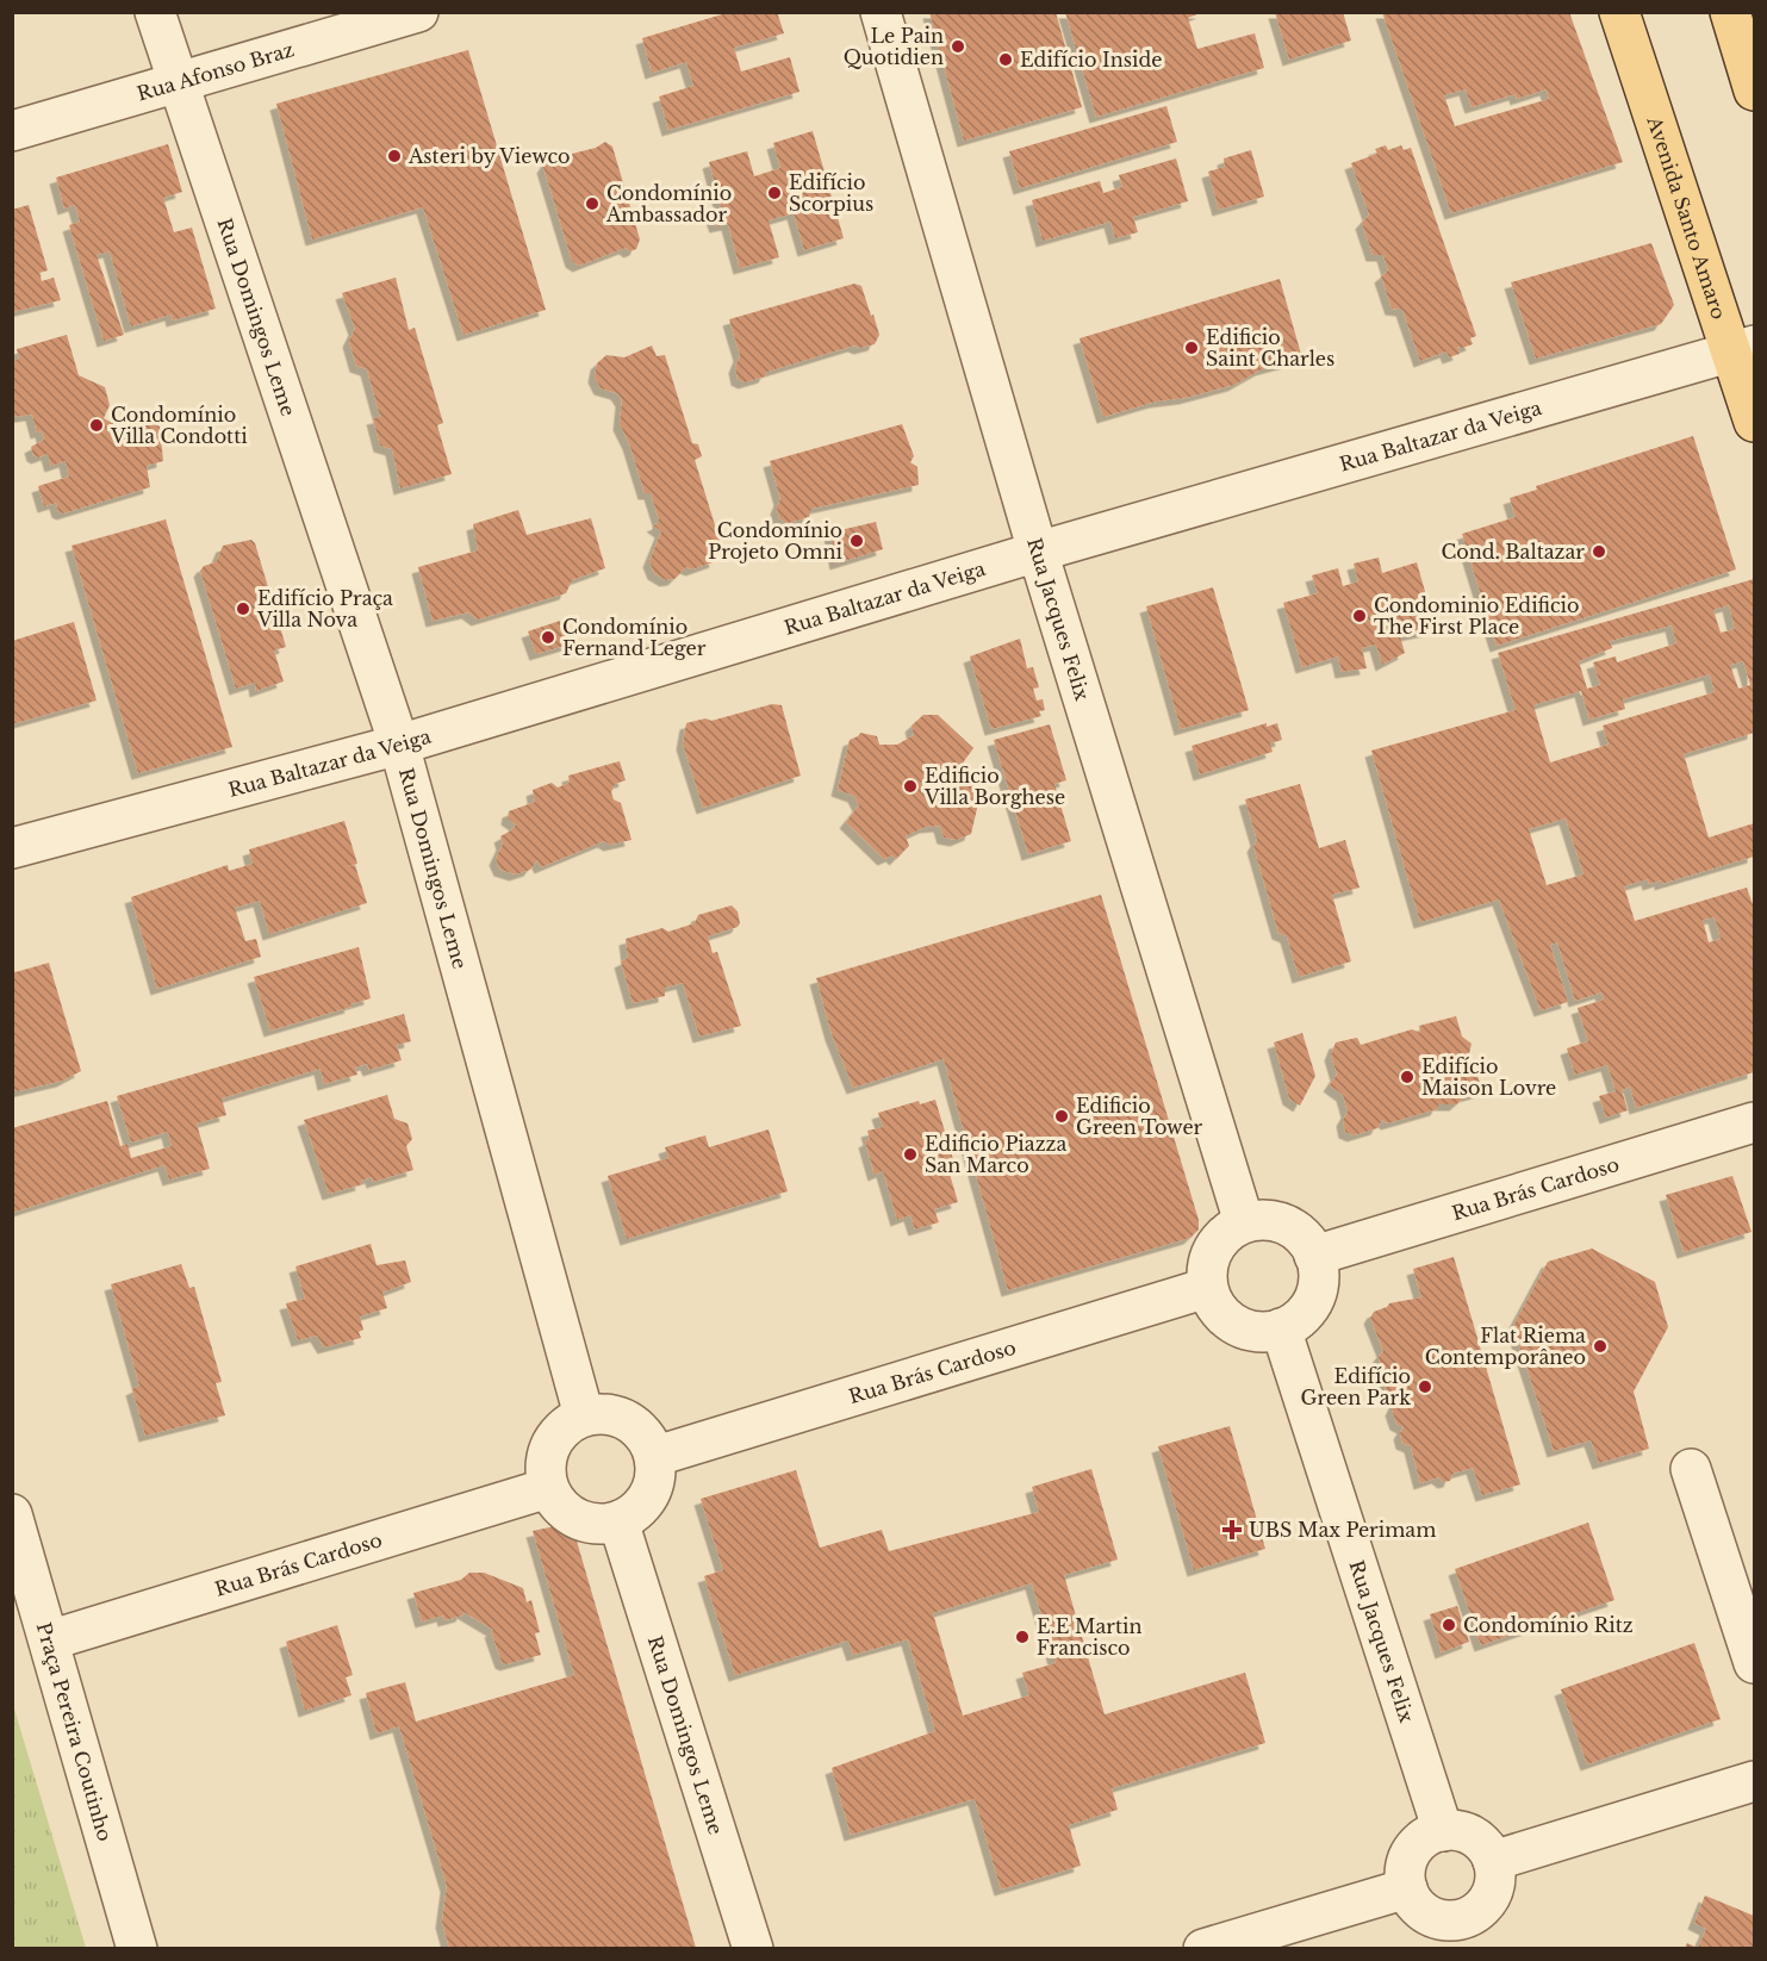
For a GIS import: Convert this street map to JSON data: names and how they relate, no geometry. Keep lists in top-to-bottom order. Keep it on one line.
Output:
{"streets":{"main road":["Avenida Santo Amaro"],"street":["Rua Afonso Braz","Rua Domingos Leme","Rua Baltazar da Veiga","Rua Jacques Felix","Rua Brás Cardoso","Praça Pereira Coutinho"]},"crossings":[["Rua Afonso Braz","Rua Domingos Leme"],["Avenida Santo Amaro","Rua Baltazar da Veiga"],["Rua Domingos Leme","Rua Baltazar da Veiga"],["Rua Domingos Leme","Rua Brás Cardoso"],["Rua Baltazar da Veiga","Rua Jacques Felix"],["Rua Jacques Felix","Rua Brás Cardoso"],["Rua Brás Cardoso","Praça Pereira Coutinho"]],"places":{"other":["Le Pain Quotidien","Edifício Inside","Asteri by Viewco","Edifício Scorpius","Condomínio Ambassador","Edificio Saint Charles","Condomínio Villa Condotti","Condomínio Projeto Omni","Cond. Baltazar","Edifício Praça Villa Nova","Condominio Edificio The First Place","Condomínio Fernand Leger","Edificio Villa Borghese","Edifício Maison Lovre","Edificio Green Tower","Edificio Piazza San Marco","Flat Riema Contemporâneo","Edifício Green Park","Condomínio Ritz","E.E Martin Francisco"],"health":["UBS Max Perimam"]}}
